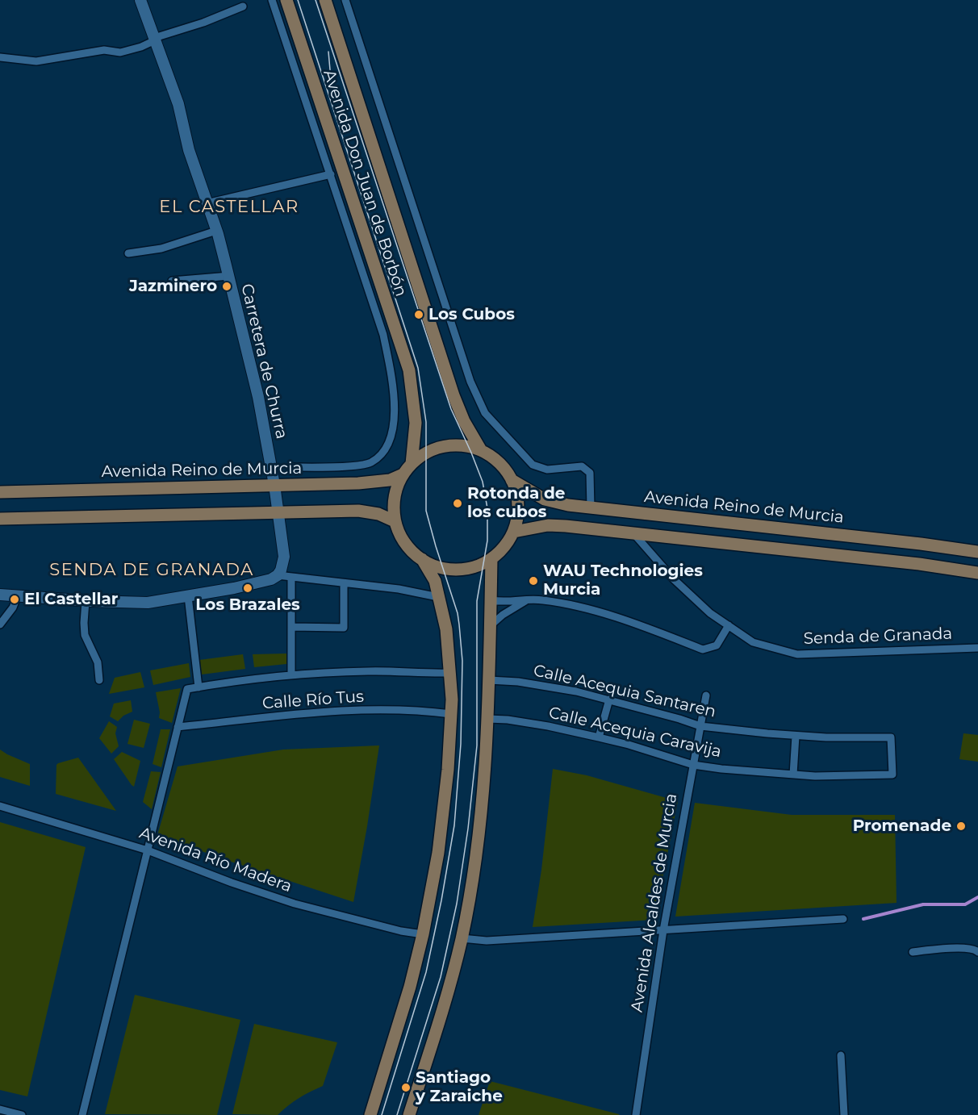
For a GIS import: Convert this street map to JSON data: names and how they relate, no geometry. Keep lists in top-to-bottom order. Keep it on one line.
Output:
{"streets":{"main road":["Avenida Don Juan de Borbón","Avenida Reino de Murcia"],"street":["Carretera de Churra","Senda de Granada","Calle Acequia Santaren","Calle Río Tus","Calle Acequia Caravija","Avenida Río Madera","Avenida Alcaldes de Murcia"]},"crossings":[["Avenida Don Juan de Borbón","Avenida Reino de Murcia"],["Carretera de Churra","Avenida Reino de Murcia"],["Calle Acequia Santaren","Calle Acequia Caravija"],["Calle Acequia Santaren","Avenida Alcaldes de Murcia"],["Calle Acequia Caravija","Avenida Alcaldes de Murcia"]],"districts":["EL CASTELLAR","SENDA DE GRANADA"],"places":["Jazminero","Los Cubos","Rotonda de los cubos","WAU Technologies Murcia","Los Brazales","El Castellar","Promenade","Santiago y Zaraiche"]}
